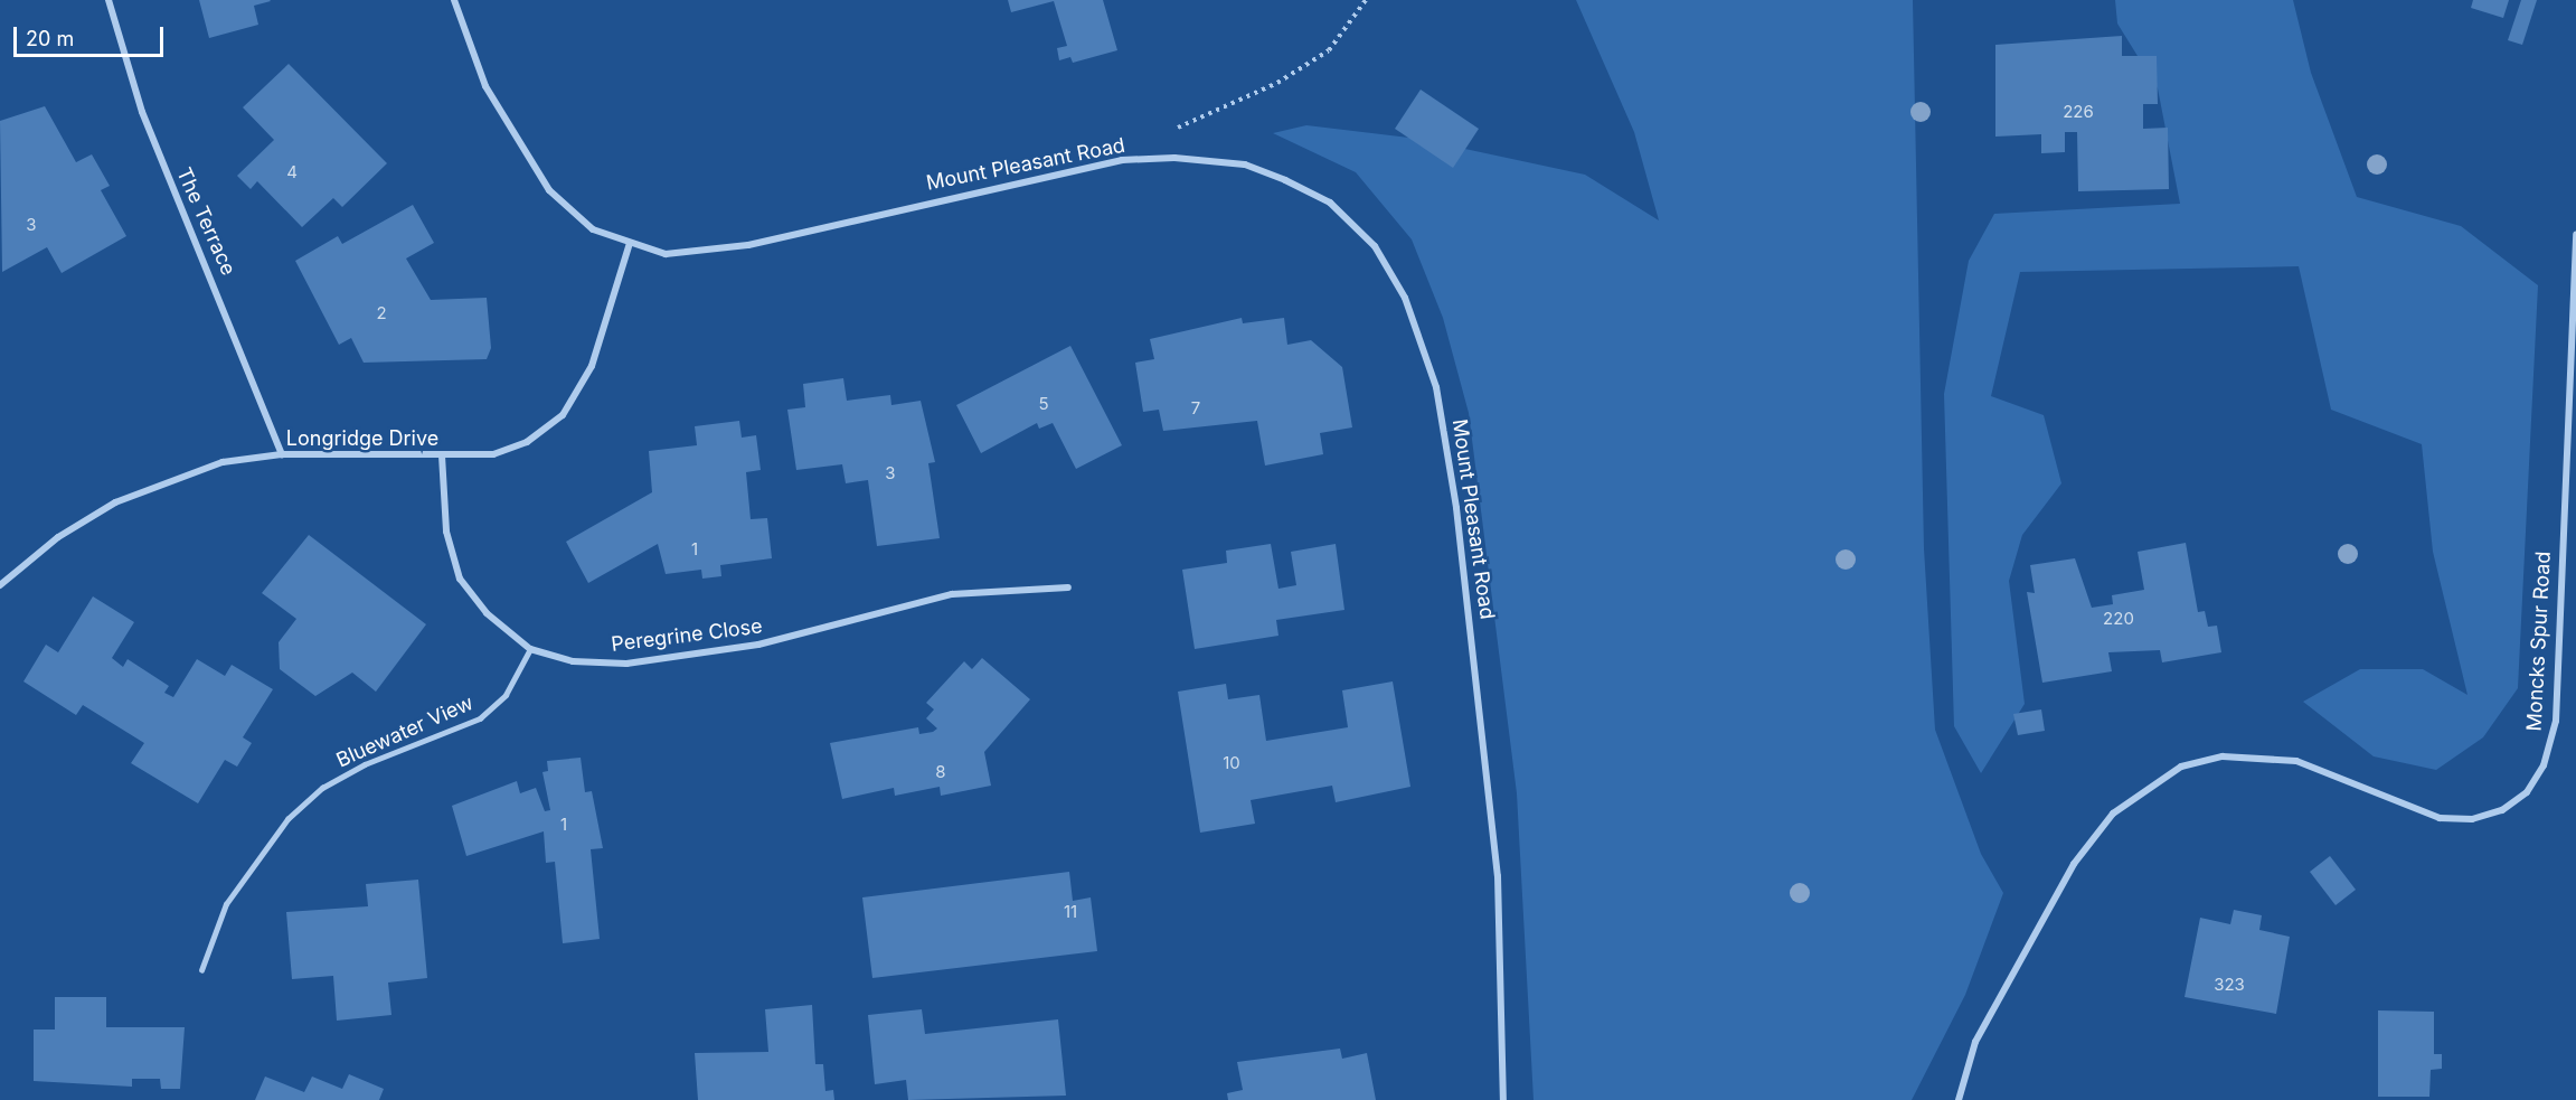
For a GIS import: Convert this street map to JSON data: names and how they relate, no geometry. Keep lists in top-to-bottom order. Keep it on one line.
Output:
{"streets":{"street":["Mount Pleasant Road","The Terrace","Longridge Drive","Peregrine Close","Moncks Spur Road"],"lane":["Bluewater View"]},"crossings":[["Mount Pleasant Road","Longridge Drive"],["The Terrace","Longridge Drive"],["Longridge Drive","Peregrine Close"],["Peregrine Close","Bluewater View"]],"house_numbers":["226","4","3","2","5","7","3","1","220","10","8","1","11","323"],"scale_bar":"20 m"}
